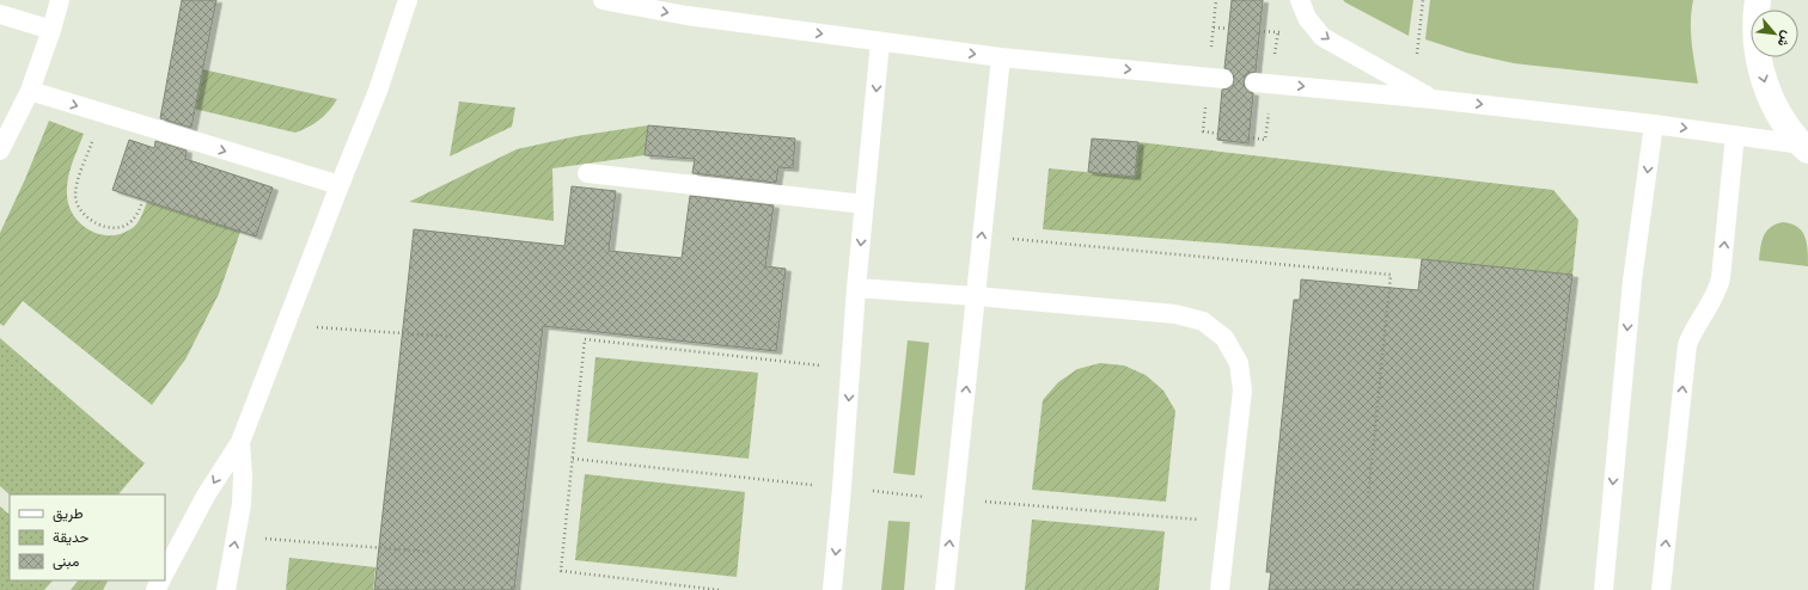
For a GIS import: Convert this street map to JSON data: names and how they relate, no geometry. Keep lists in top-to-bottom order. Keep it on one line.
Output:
{"legend":["طريق","حديقة","مبنى"],"north":"bottom right"}
